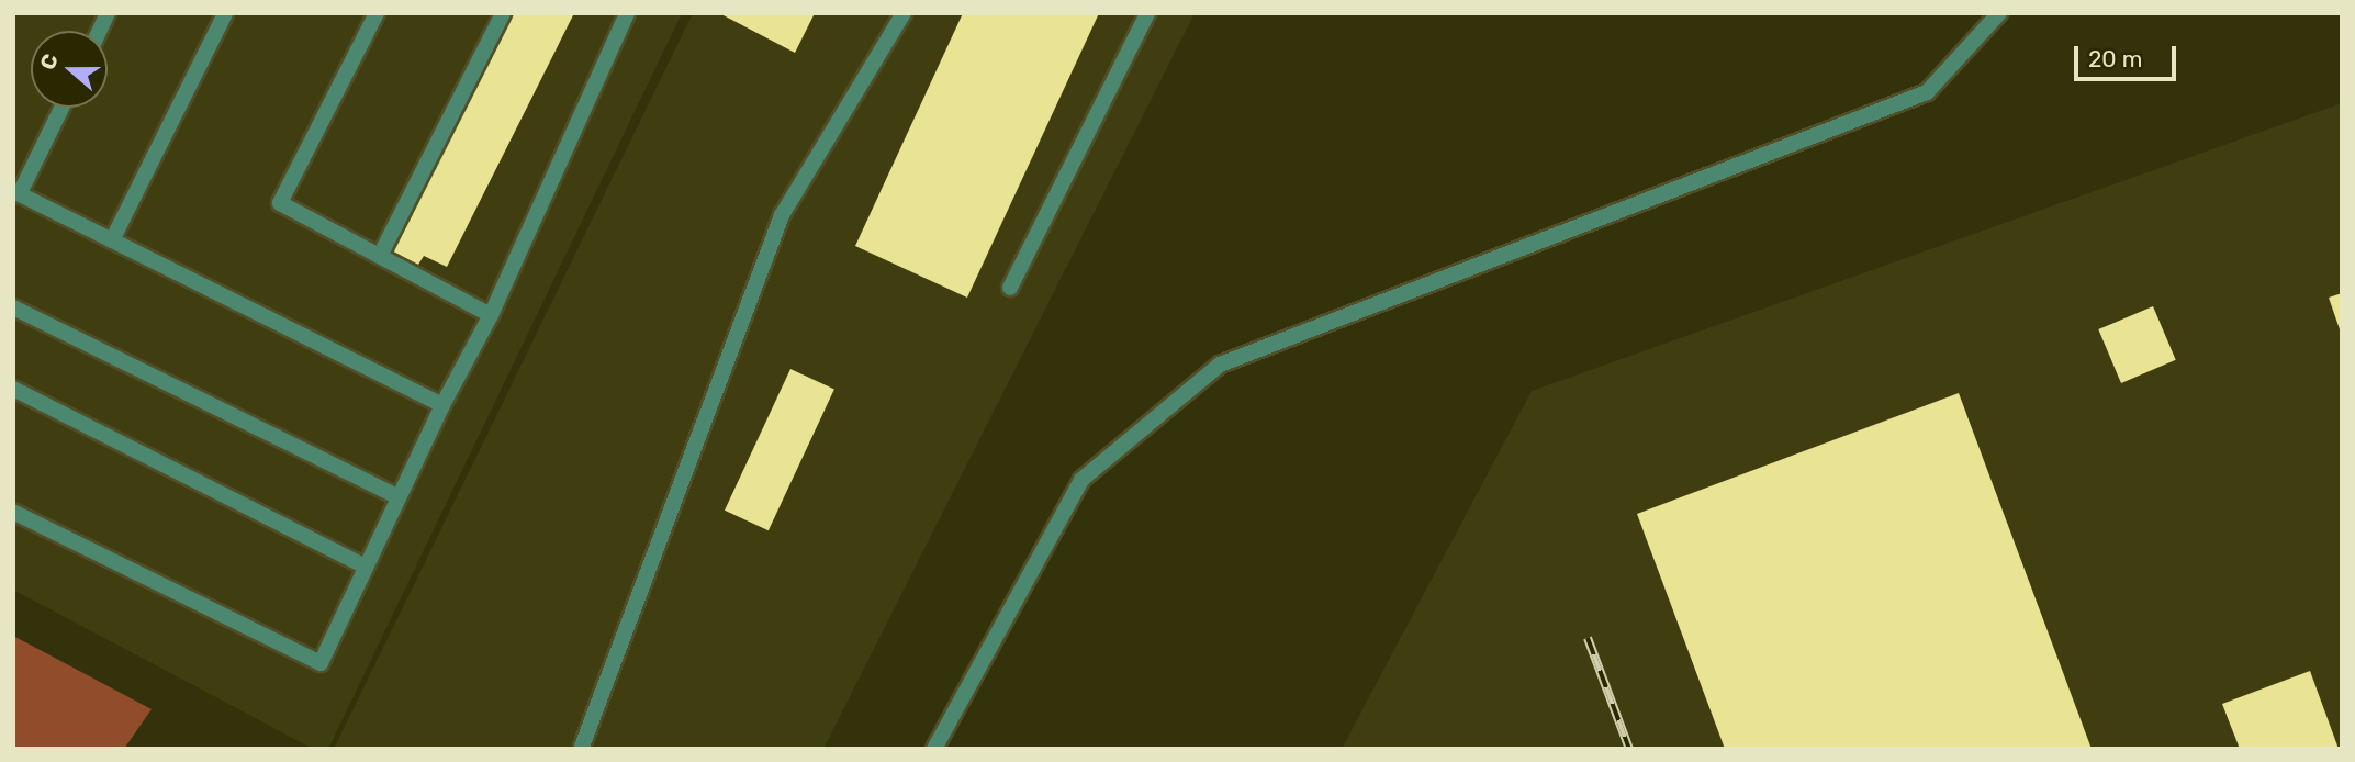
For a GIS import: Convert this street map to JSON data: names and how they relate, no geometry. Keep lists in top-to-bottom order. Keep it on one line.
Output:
{"scale_bar":"20 m","north":"left"}
